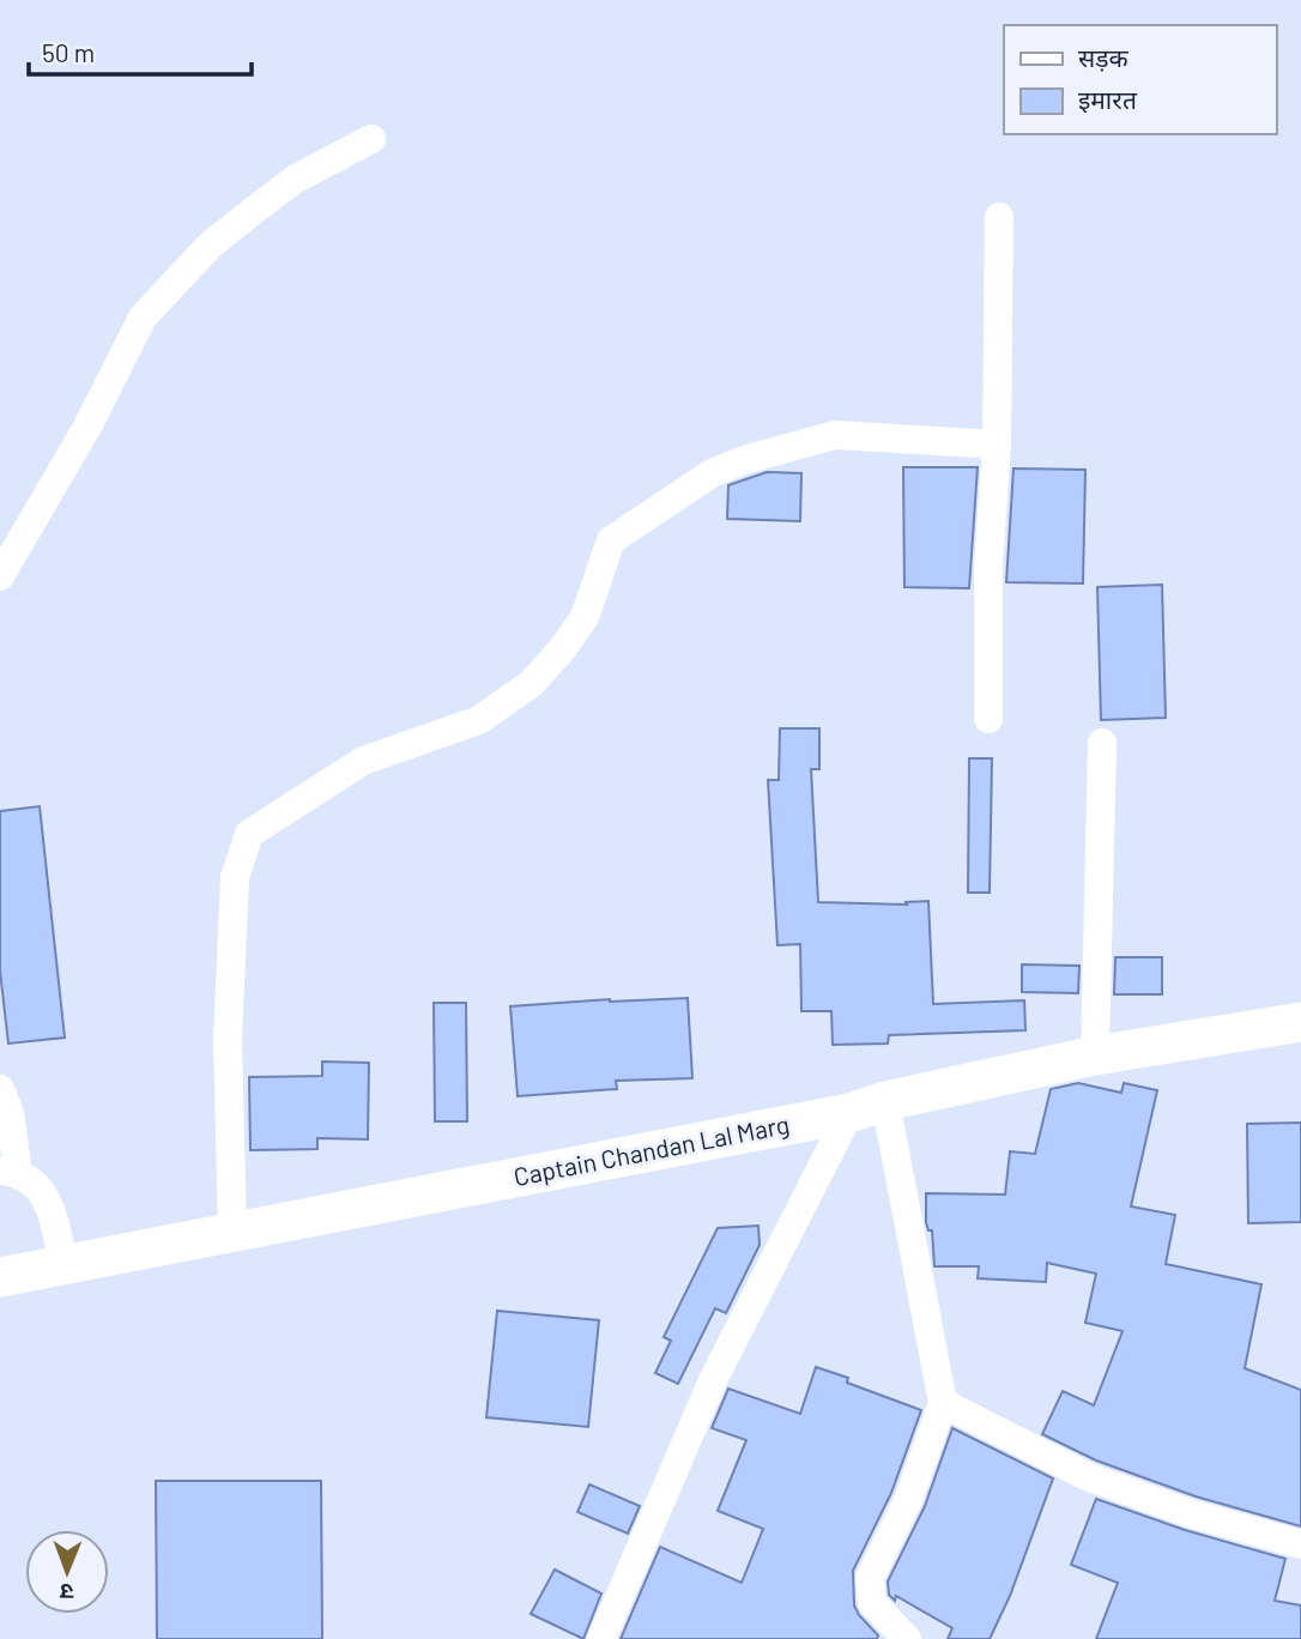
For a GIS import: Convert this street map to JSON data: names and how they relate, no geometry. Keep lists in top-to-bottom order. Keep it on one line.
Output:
{"streets":{"street":["Captain Chandan Lal Marg"]},"legend":["सड़क","इमारत"],"scale_bar":"50 m","north":"bottom"}
